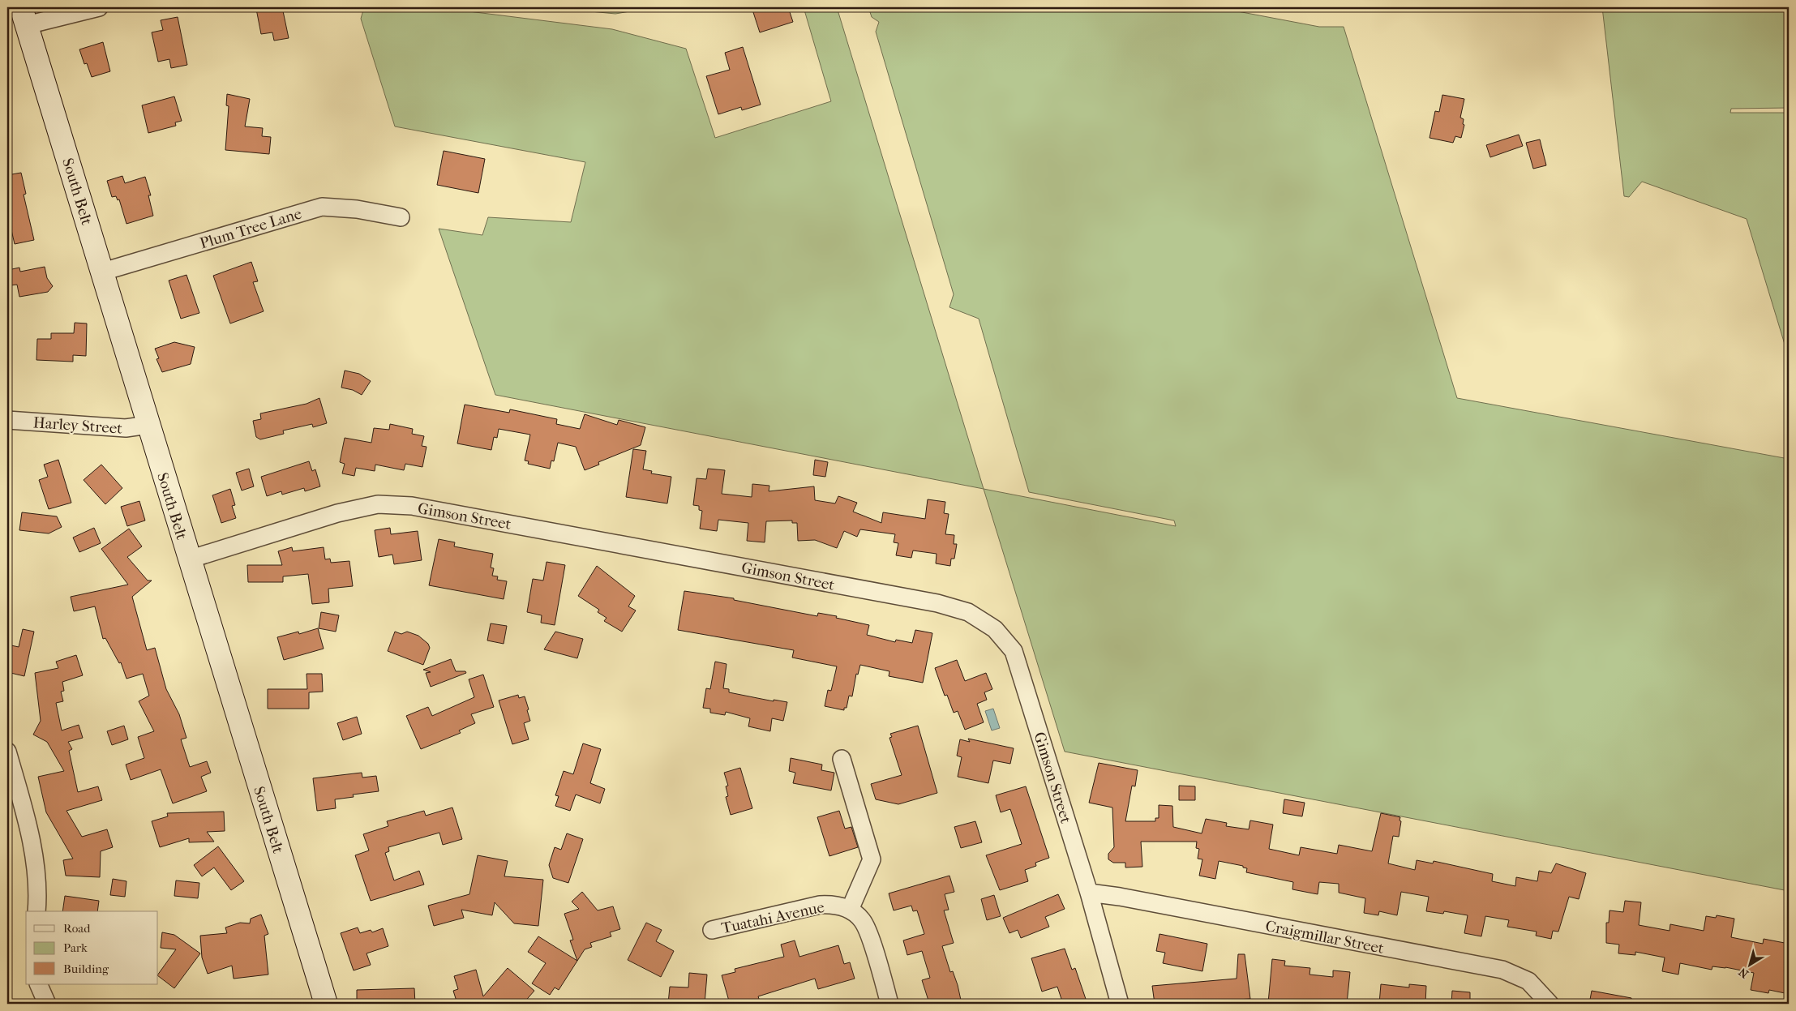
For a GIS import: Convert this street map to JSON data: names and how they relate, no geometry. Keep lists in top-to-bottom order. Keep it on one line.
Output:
{"streets":{"street":["South Belt","Plum Tree Lane","Harley Street","Gimson Street","Tuatahi Avenue","Craigmillar Street"]},"crossings":[["South Belt","Plum Tree Lane"],["South Belt","Harley Street"],["South Belt","Gimson Street"],["Gimson Street","Craigmillar Street"]],"legend":["Road","Park","Building"],"north":"bottom left"}
